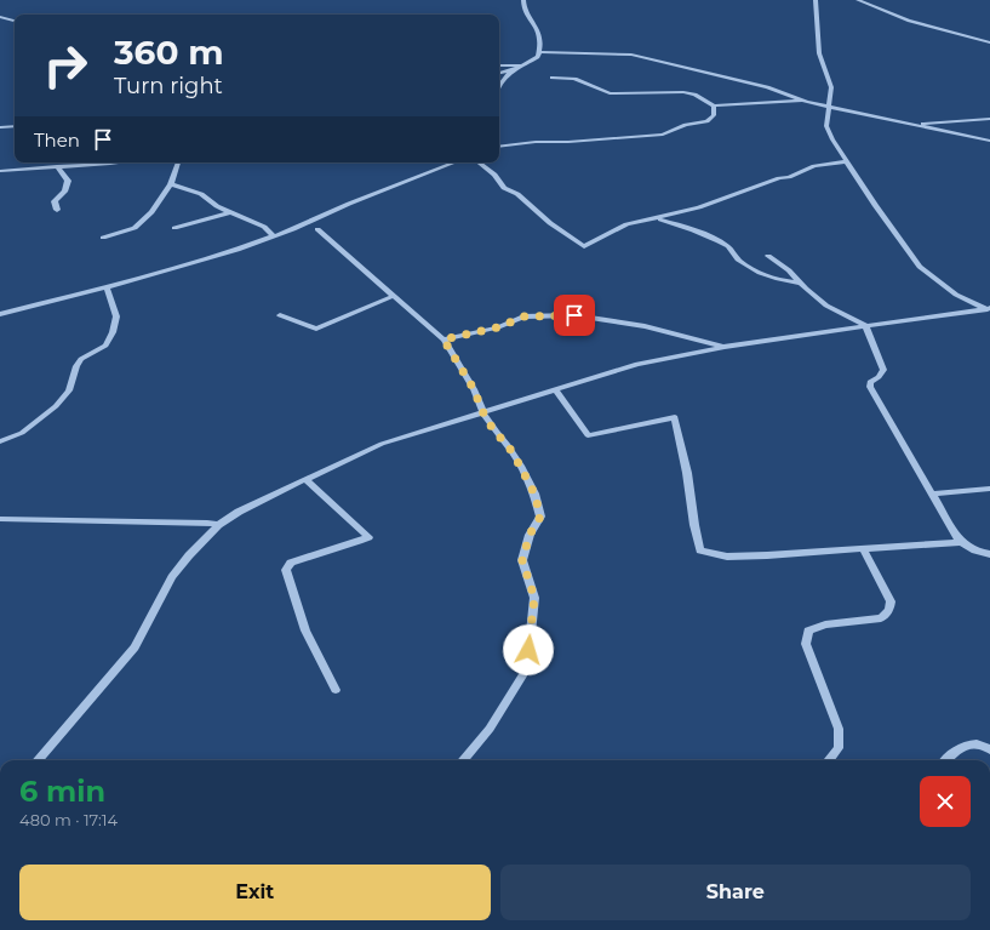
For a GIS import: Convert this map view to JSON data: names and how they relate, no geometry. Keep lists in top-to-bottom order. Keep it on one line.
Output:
{"page":{"turn":["360 m","Turn right"],"then":"Then","heading":["6 min","480 m · 17:14"],"buttons":["Exit","Share"]}}
